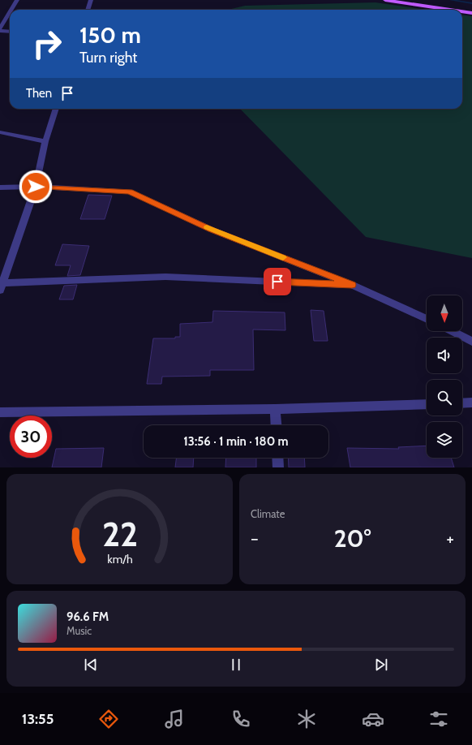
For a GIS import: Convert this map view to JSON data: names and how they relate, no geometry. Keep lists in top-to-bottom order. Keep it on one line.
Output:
{"north":"bottom","page":{"turn":["150 m","Turn right"],"then":"Then","limit":"30","trip":"13:56 · 1 min · 180 m","tile":"Climate","heat":["−","20°","+"],"song":["96.6 FM","Music"],"tabs":"13:55","gauge":["22","km/h"]}}
